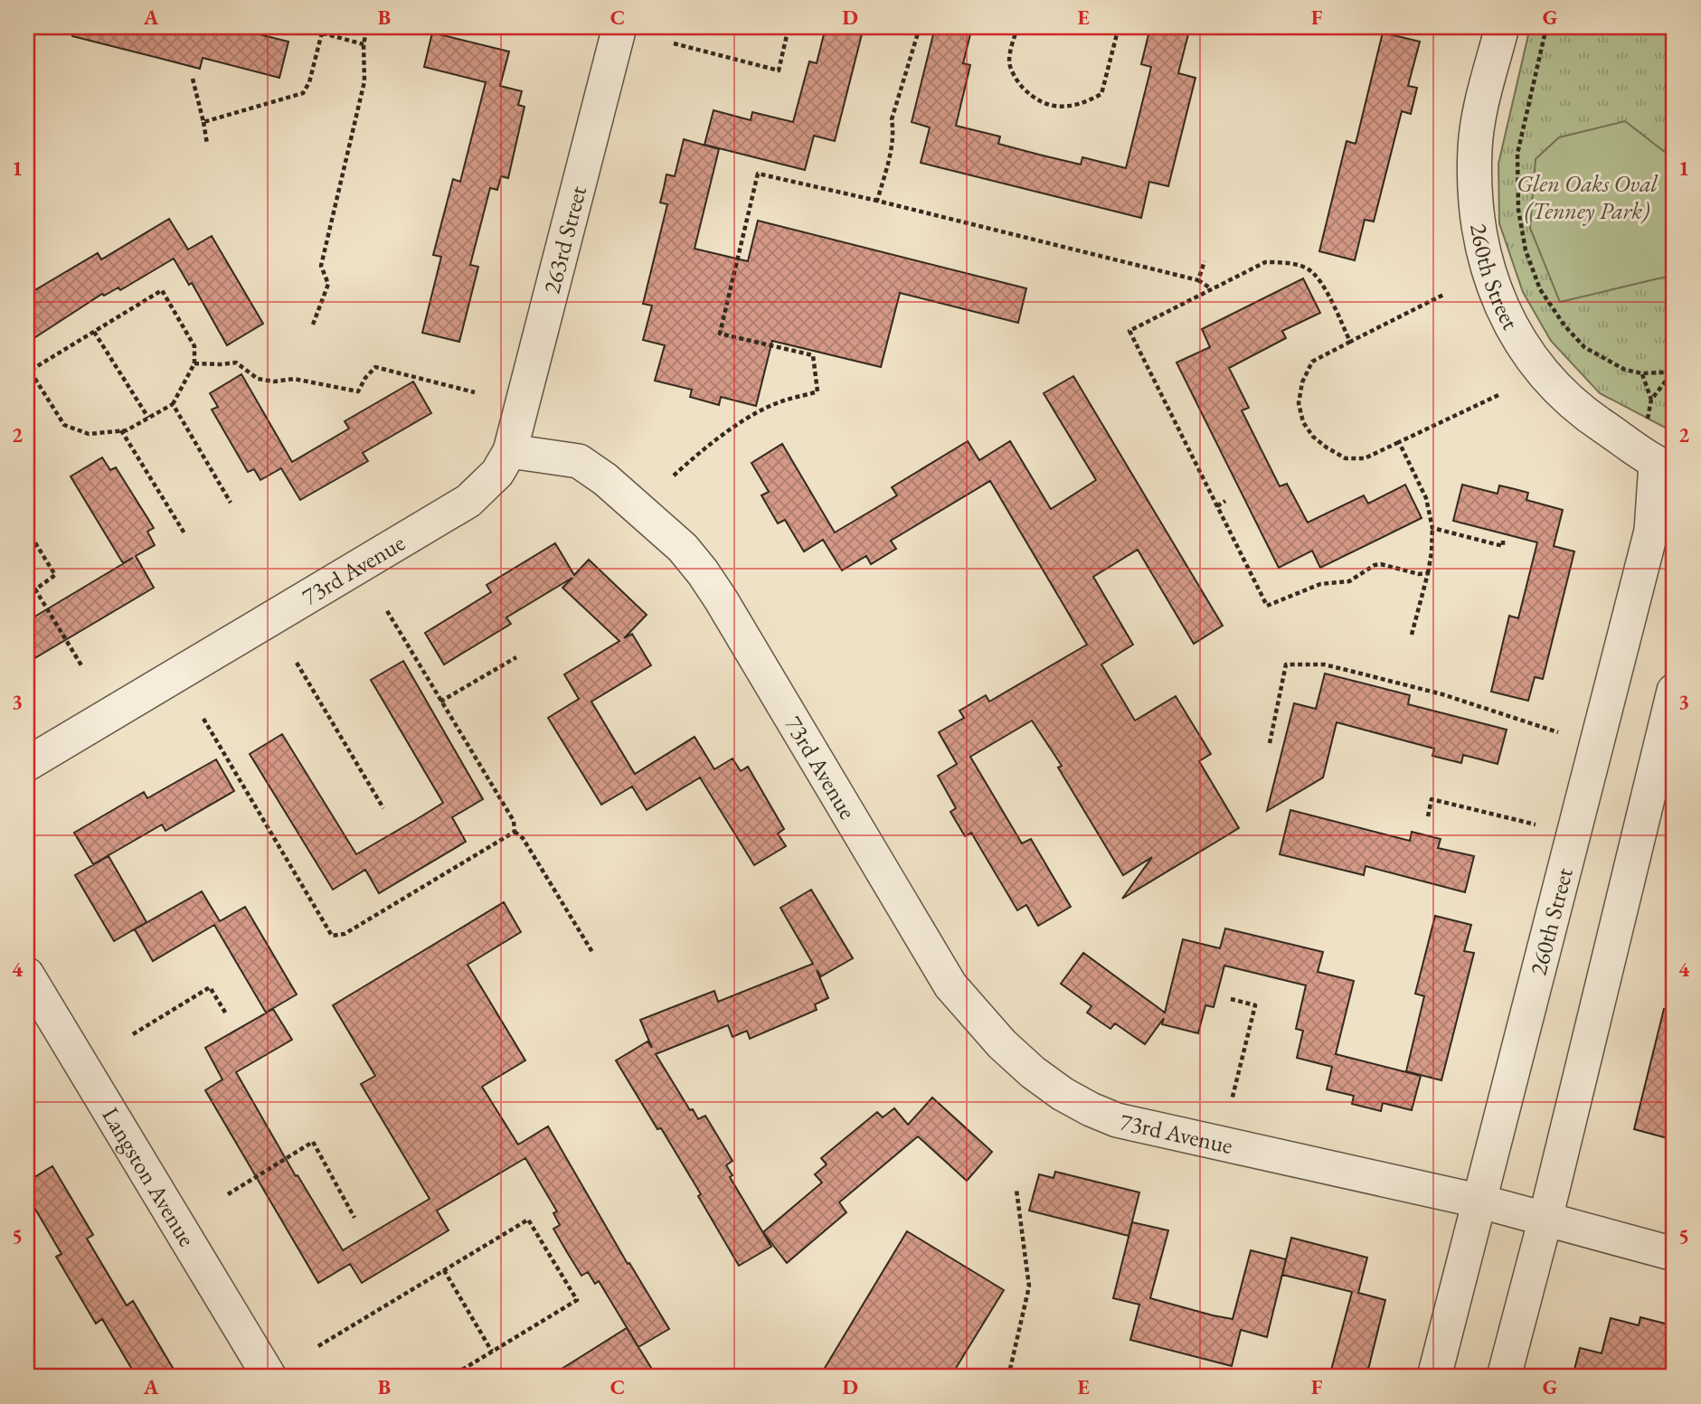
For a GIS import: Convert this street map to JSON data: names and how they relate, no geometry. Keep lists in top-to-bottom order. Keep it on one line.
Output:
{"streets":{"street":["263rd Street","260th Street","73rd Avenue","Langston Avenue"]},"crossings":[["263rd Street","73rd Avenue"],["260th Street","73rd Avenue"]],"parks":["Glen Oaks Oval (Tenney Park)"],"grid":{"columns":["A","B","C","D","E","F","G"],"rows":["1","2","3","4","5"]}}
